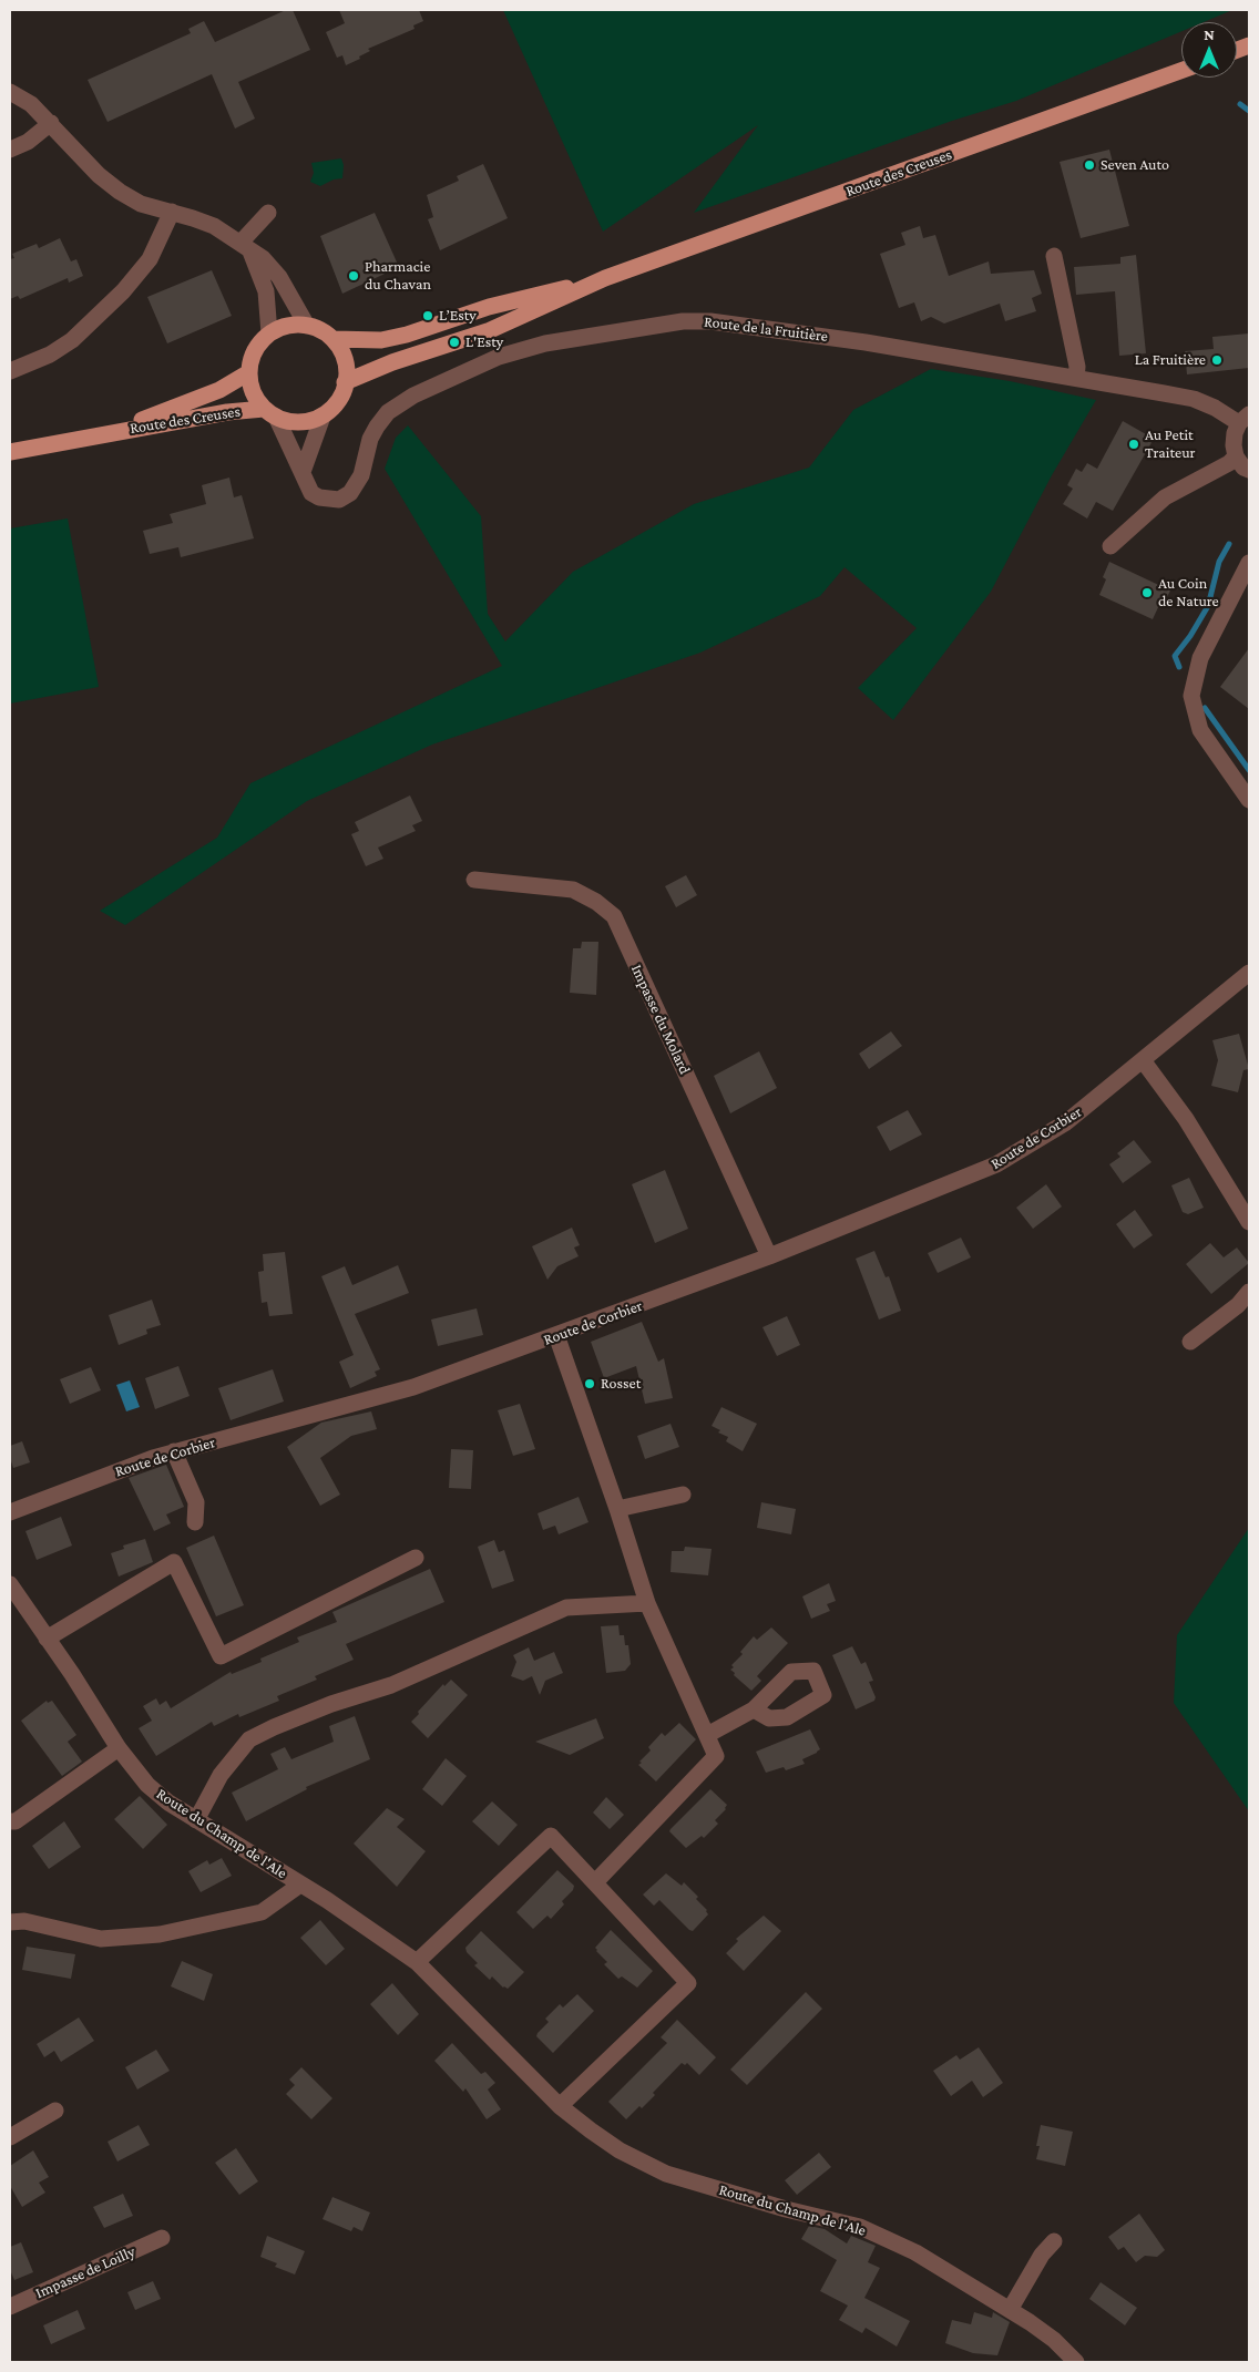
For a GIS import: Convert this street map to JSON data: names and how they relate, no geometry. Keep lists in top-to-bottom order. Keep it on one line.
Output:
{"streets":{"main road":["Route des Creuses"],"street":["Route de la Fruitière","Impasse du Molard","Route de Corbier","Route du Champ de l'Ale","Impasse de Loilly"]},"crossings":[["Route des Creuses","Route de la Fruitière"],["Impasse du Molard","Route de Corbier"]],"places":["Seven Auto","Pharmacie du Chavan","L’Esty","L'Esty","La Fruitière","Au Petit Traiteur","Au Coin de Nature","Rosset"],"north":"top"}
